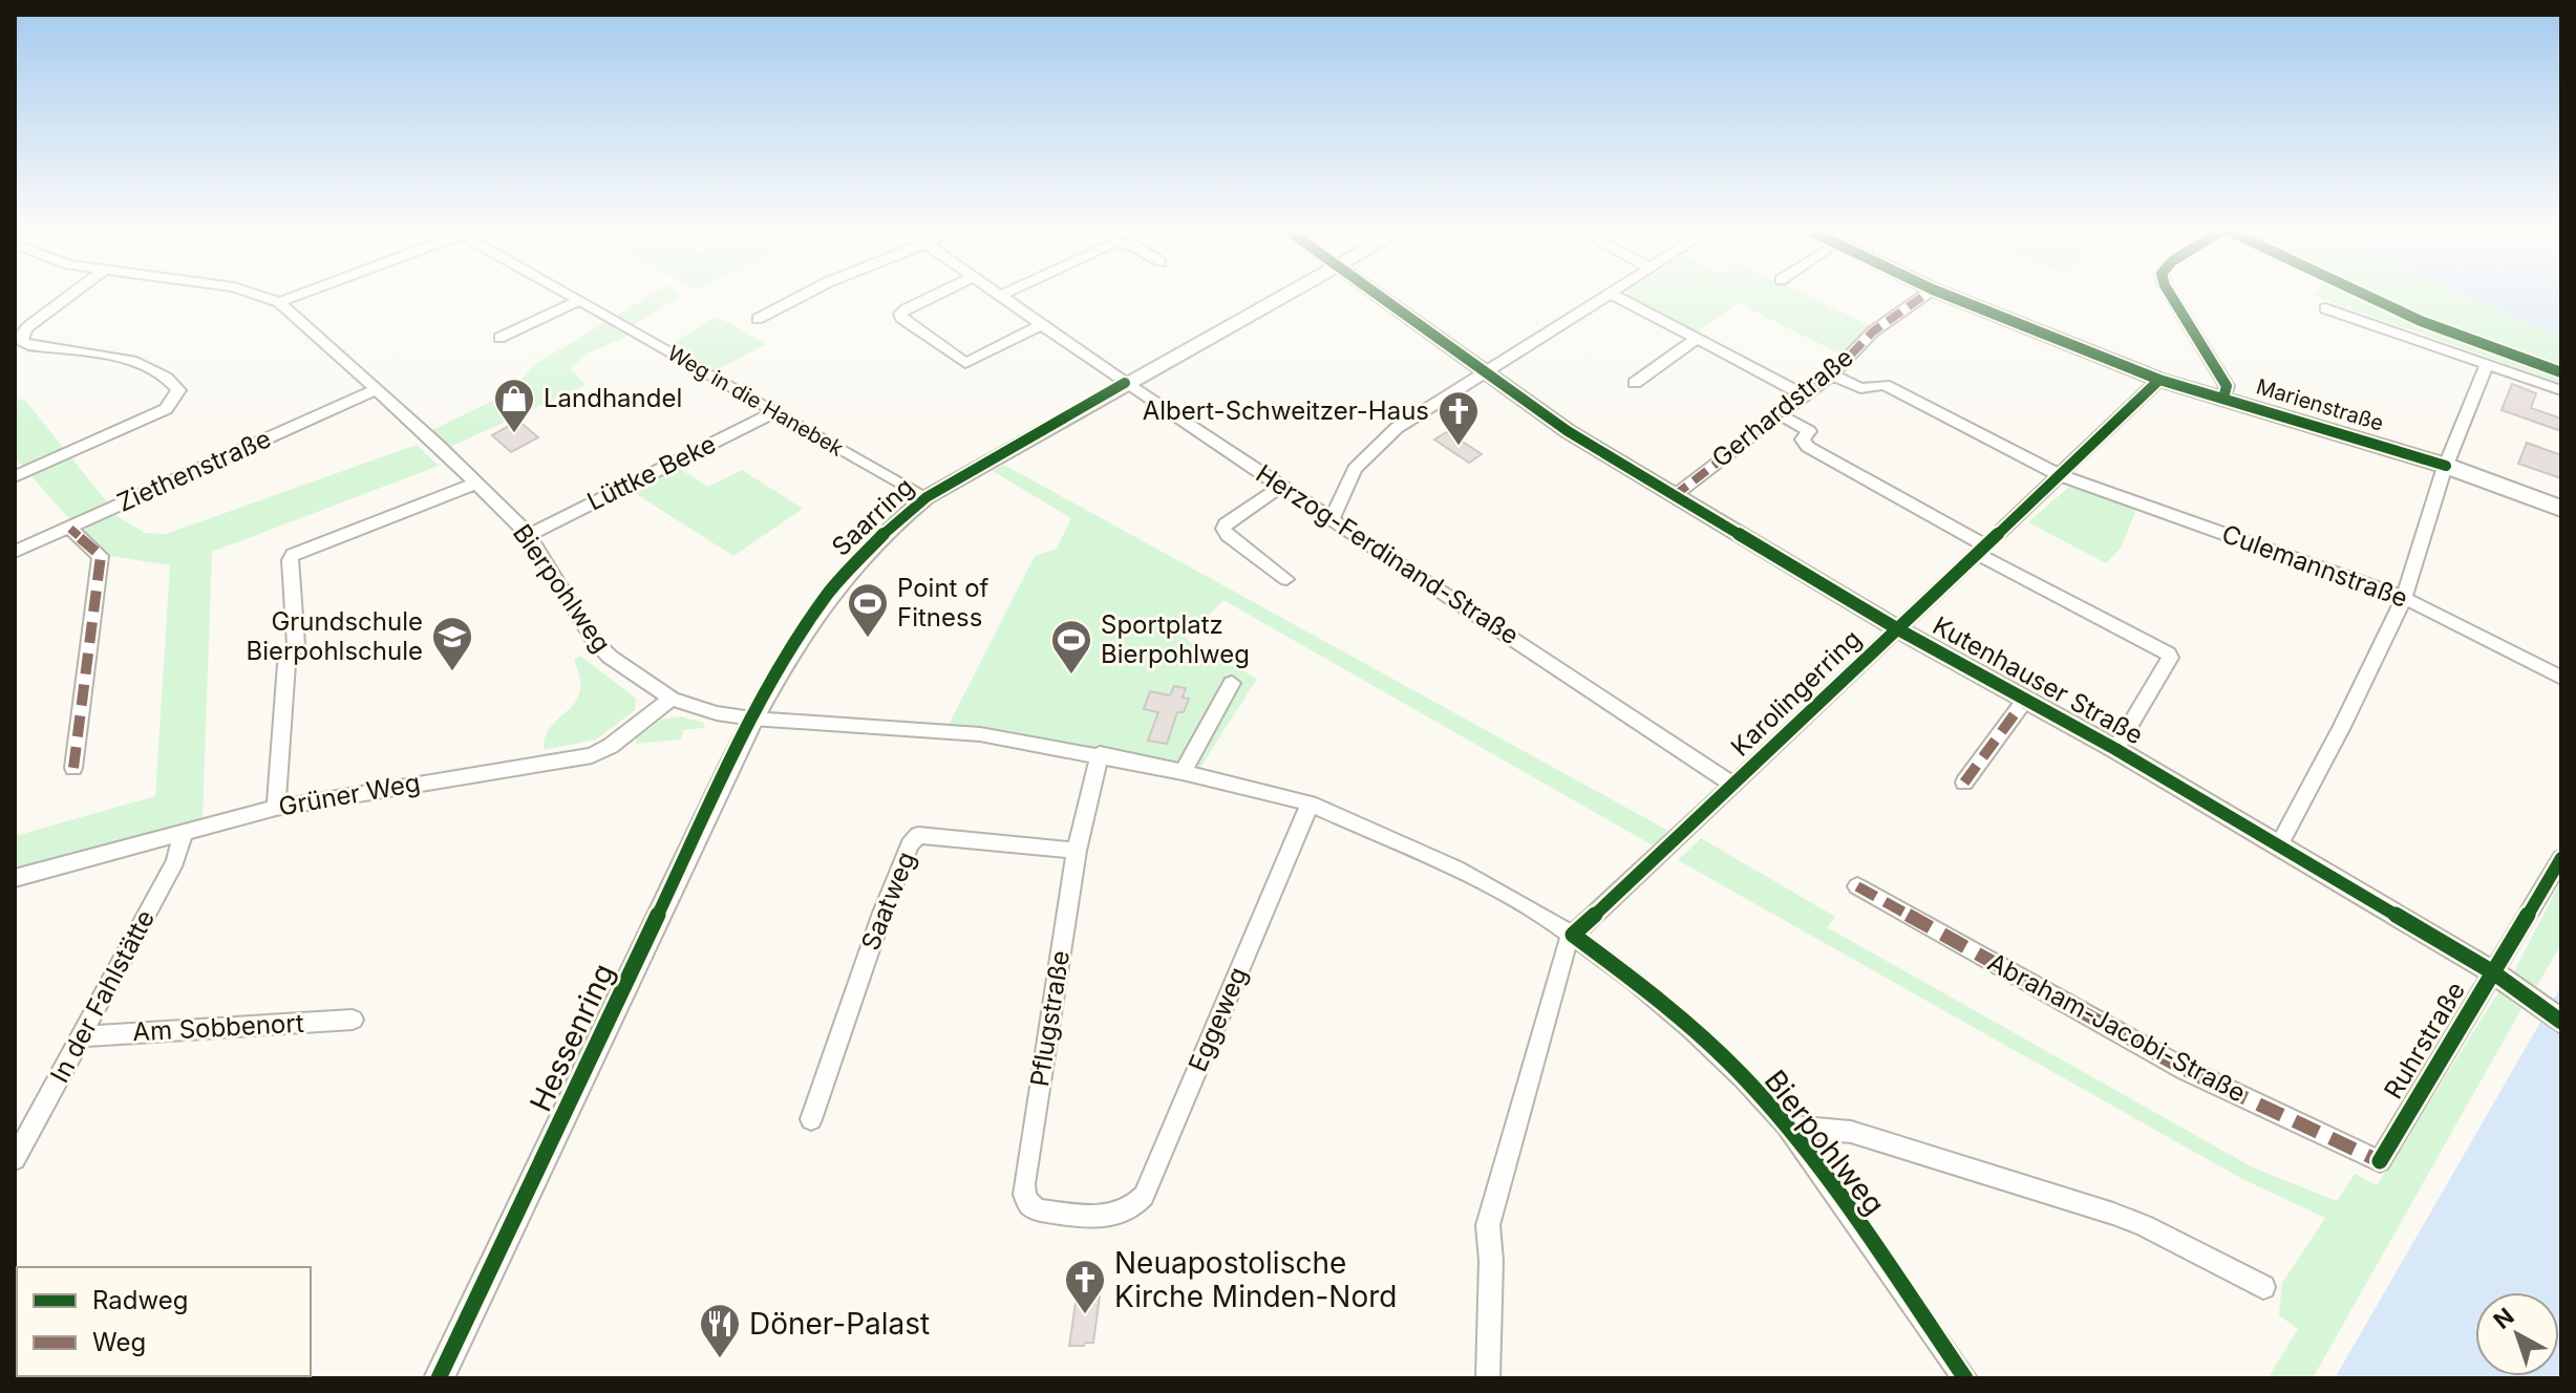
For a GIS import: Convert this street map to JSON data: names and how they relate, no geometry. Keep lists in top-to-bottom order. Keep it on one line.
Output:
{"streets":{"main road":["Marienstraße"],"street":["Weg in die Hanebek","Gerhardstraße","Ziethenstraße","Lüttke Beke","Saarring","Herzog-Ferdinand-Straße","Culemannstraße","Bierpohlweg","Kutenhauser Straße","Karolingerring","Grüner Weg","Saatweg","In der Fahlstätte","Pflugstraße","Eggeweg","Am Sobbenort","Abraham-Jacobi-Straße","Hessenring","Ruhrstraße"]},"crossings":[["Weg in die Hanebek","Lüttke Beke"],["Weg in die Hanebek","Saarring"],["Marienstraße","Karolingerring"],["Gerhardstraße","Culemannstraße"],["Gerhardstraße","Kutenhauser Straße"],["Ziethenstraße","Bierpohlweg"],["Lüttke Beke","Bierpohlweg"],["Saarring","Herzog-Ferdinand-Straße"],["Saarring","Bierpohlweg"],["Saarring","Hessenring"],["Herzog-Ferdinand-Straße","Karolingerring"],["Culemannstraße","Karolingerring"],["Bierpohlweg","Karolingerring"],["Bierpohlweg","Grüner Weg"],["Bierpohlweg","Pflugstraße"],["Bierpohlweg","Eggeweg"],["Bierpohlweg","Hessenring"],["Kutenhauser Straße","Karolingerring"],["Kutenhauser Straße","Ruhrstraße"],["Grüner Weg","In der Fahlstätte"],["Saatweg","Pflugstraße"],["In der Fahlstätte","Am Sobbenort"],["Pflugstraße","Eggeweg"],["Abraham-Jacobi-Straße","Ruhrstraße"]],"places":{"shop":["Landhandel"],"church":["Albert-Schweitzer-Haus","Neuapostolische Kirche Minden-Nord"],"sports":["Point of Fitness","Sportplatz Bierpohlweg"],"school or university":["Grundschule Bierpohlschule"],"restaurant":["Döner-Palast"]},"legend":["Radweg","Weg"],"north":"top left"}
